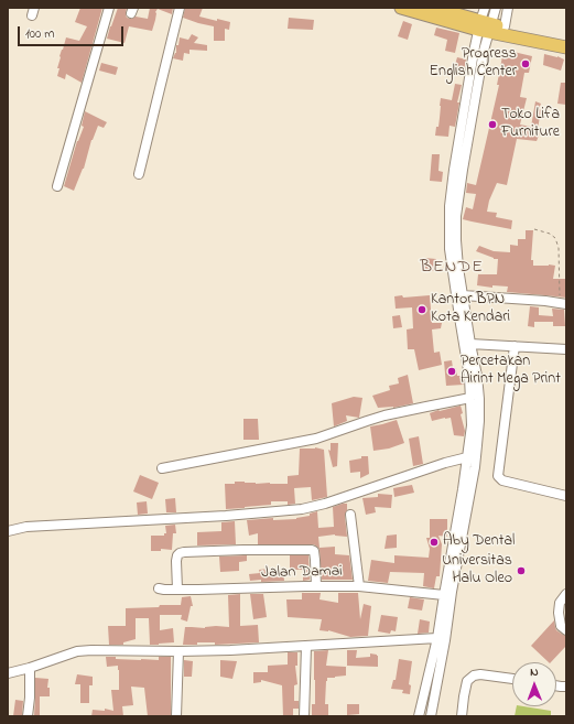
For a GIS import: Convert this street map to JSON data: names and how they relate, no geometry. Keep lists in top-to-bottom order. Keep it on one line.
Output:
{"streets":{"street":["Jalan Damai"]},"districts":["BENDE"],"places":["Progress English Center","Toko Lifa Furniture","Kantor BPN Kota Kendari","Percetakan Airint Mega Print","Aby Dental","Universitas Halu Oleo"],"scale_bar":"100 m","north":"top"}
